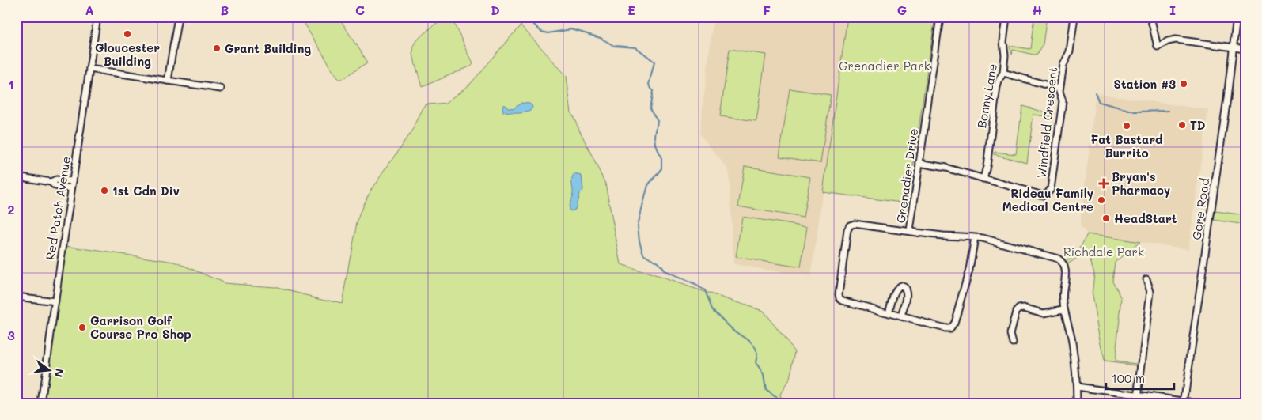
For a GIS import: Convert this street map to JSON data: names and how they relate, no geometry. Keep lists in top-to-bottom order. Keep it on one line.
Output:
{"streets":{"street":["Bonny Lane","Windfield Crescent","Grenadier Drive","Red Patch Avenue","Gore Road"]},"crossings":[["Bonny Lane","Windfield Crescent"],["Windfield Crescent","Grenadier Drive"]],"parks":["Grenadier Park","Richdale Park"],"places":{"other":["Gloucester Building","Grant Building","Station #3","TD","Fat Bastard Burrito","1st Cdn Div","Rideau Family Medical Centre","HeadStart","Garrison Golf Course Pro Shop"],"health":["Bryan's Pharmacy"]},"scale_bar":"100 m","north":"right","grid":{"columns":["A","B","C","D","E","F","G","H","I"],"rows":["1","2","3"]}}
